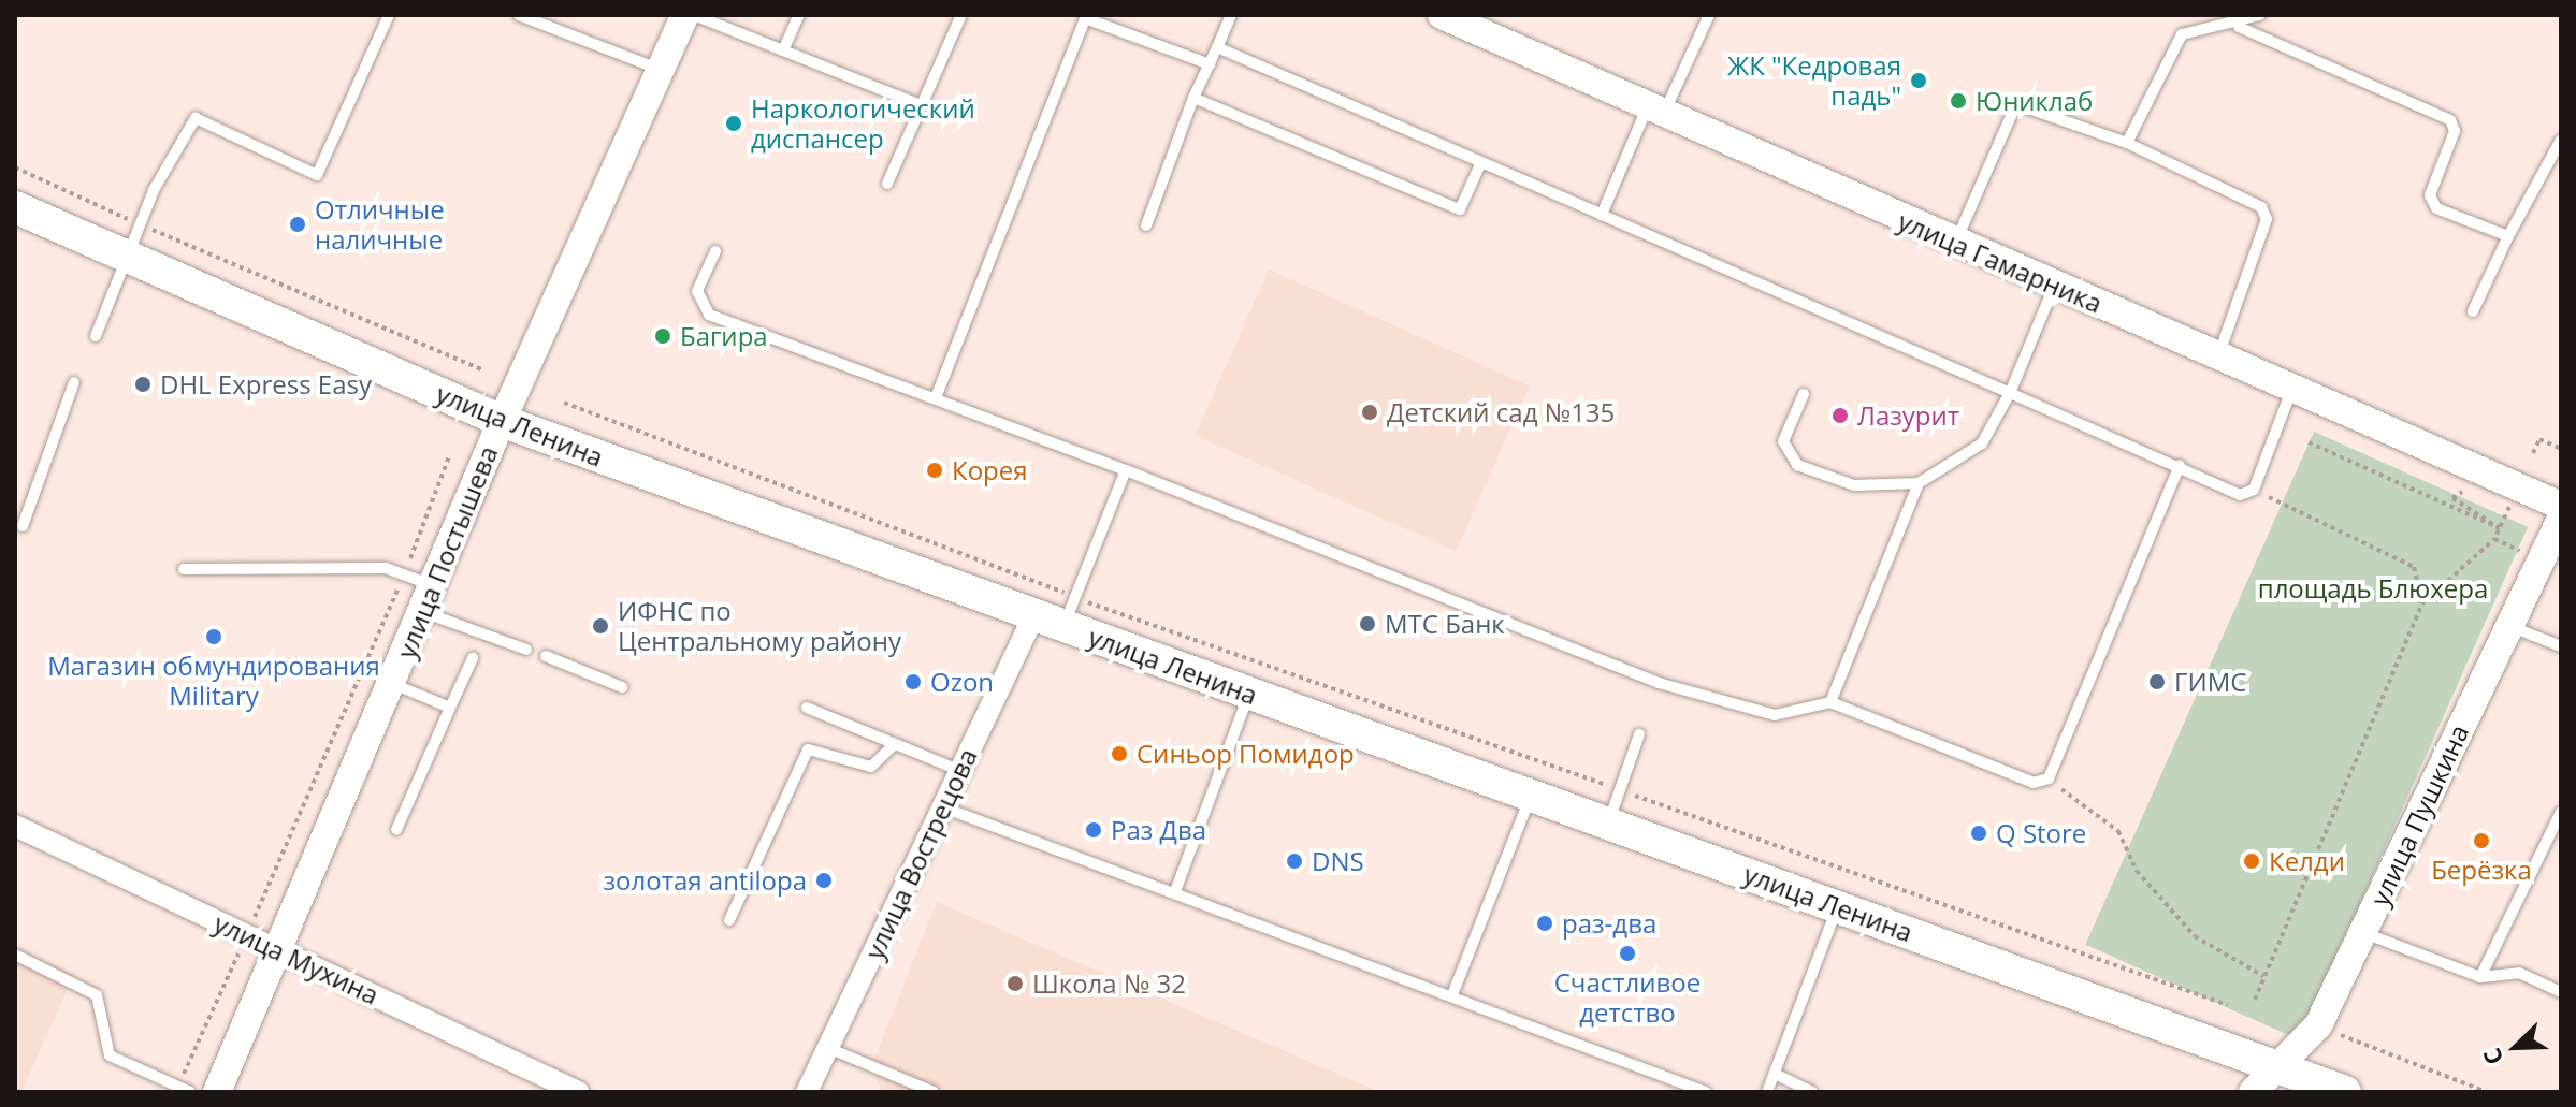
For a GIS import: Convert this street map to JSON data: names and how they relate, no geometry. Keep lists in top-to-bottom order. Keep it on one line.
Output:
{"streets":{"main road":["улица Ленина"],"street":["улица Гамарника","улица Постышева","улица Пушкина","улица Вострецова","улица Мухина"]},"crossings":[["улица Ленина","улица Постышева"],["улица Ленина","улица Пушкина"],["улица Ленина","улица Вострецова"],["улица Постышева","улица Мухина"]],"parks":["площадь Блюхера"],"places":["ЖК \"Кедровая падь\"","Юниклаб","Наркологический диспансер","Отличные наличные","Багира","DHL Express Easy","Детский сад №135","Лазурит","Корея","МТС Банк","ИФНС по Центральному району","Магазин обмундирования Military","Ozon","ГИМС","Синьор Помидор","Раз Два","Q Store","Берёзка","DNS","Келди","золотая antilopa","раз-два","Счастливое детство","Школа № 32"],"north":"bottom left"}
